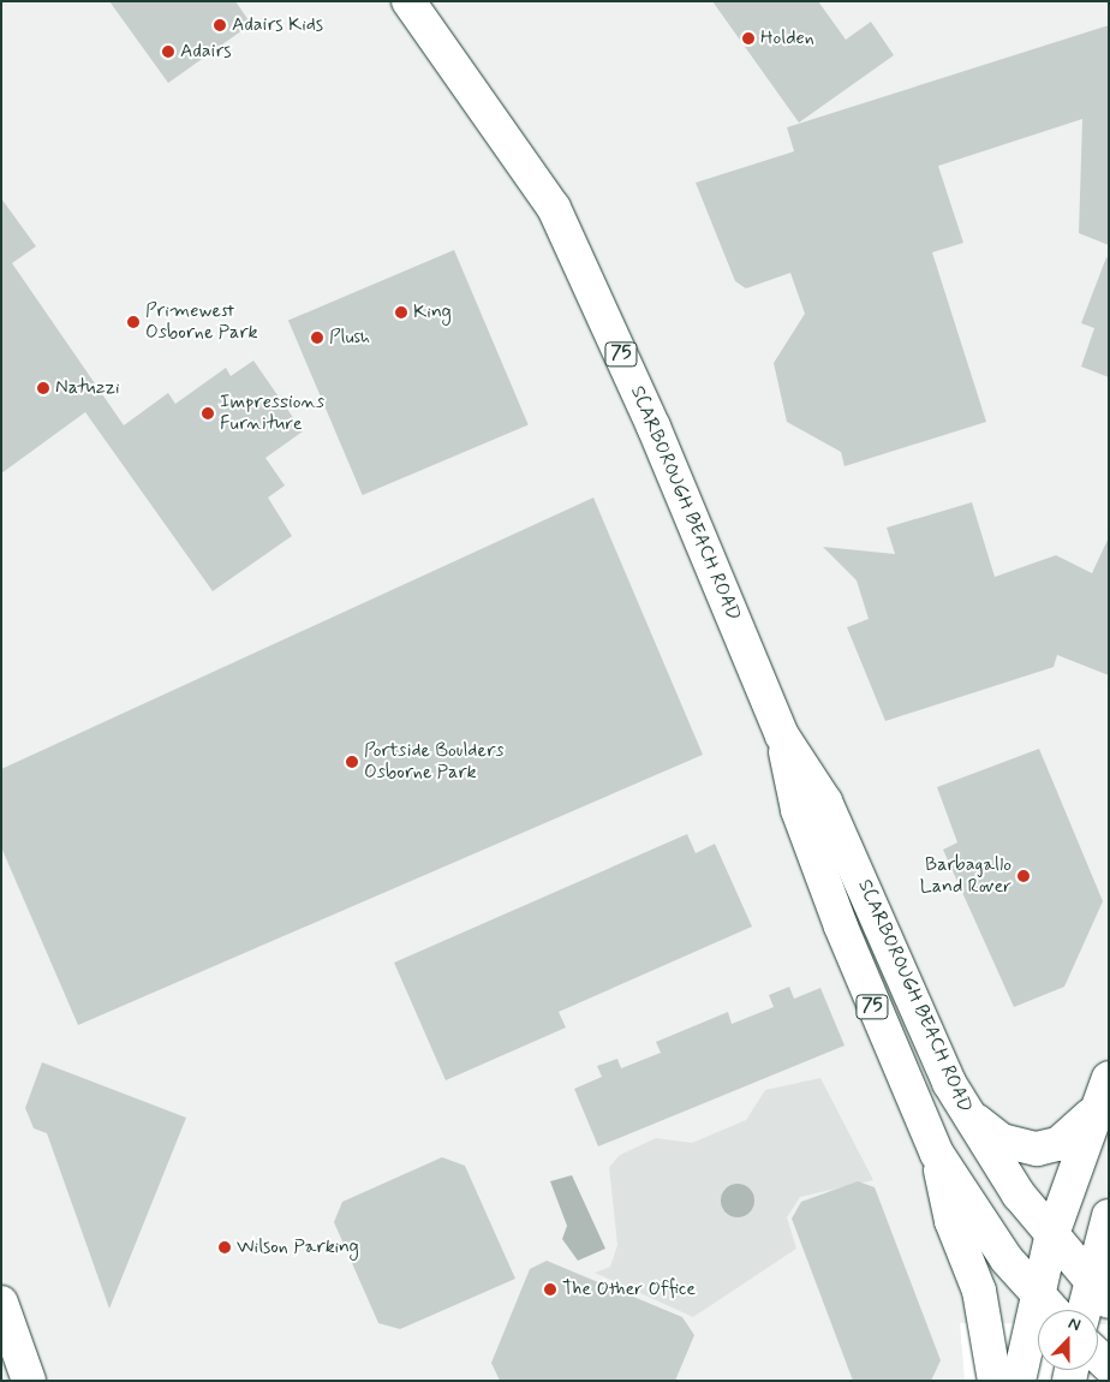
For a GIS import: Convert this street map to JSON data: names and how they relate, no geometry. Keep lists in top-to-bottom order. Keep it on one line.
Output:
{"streets":{"main road":["75","SCARBOROUGH BEACH ROAD"]},"places":["Adairs Kids","Holden","Adairs","King","Primewest Osborne Park","Plush","Natuzzi","Impressions Furniture","Portside Boulders Osborne Park","Barbagallo Land Rover","Wilson Parking","The Other Office"],"north":"top"}
